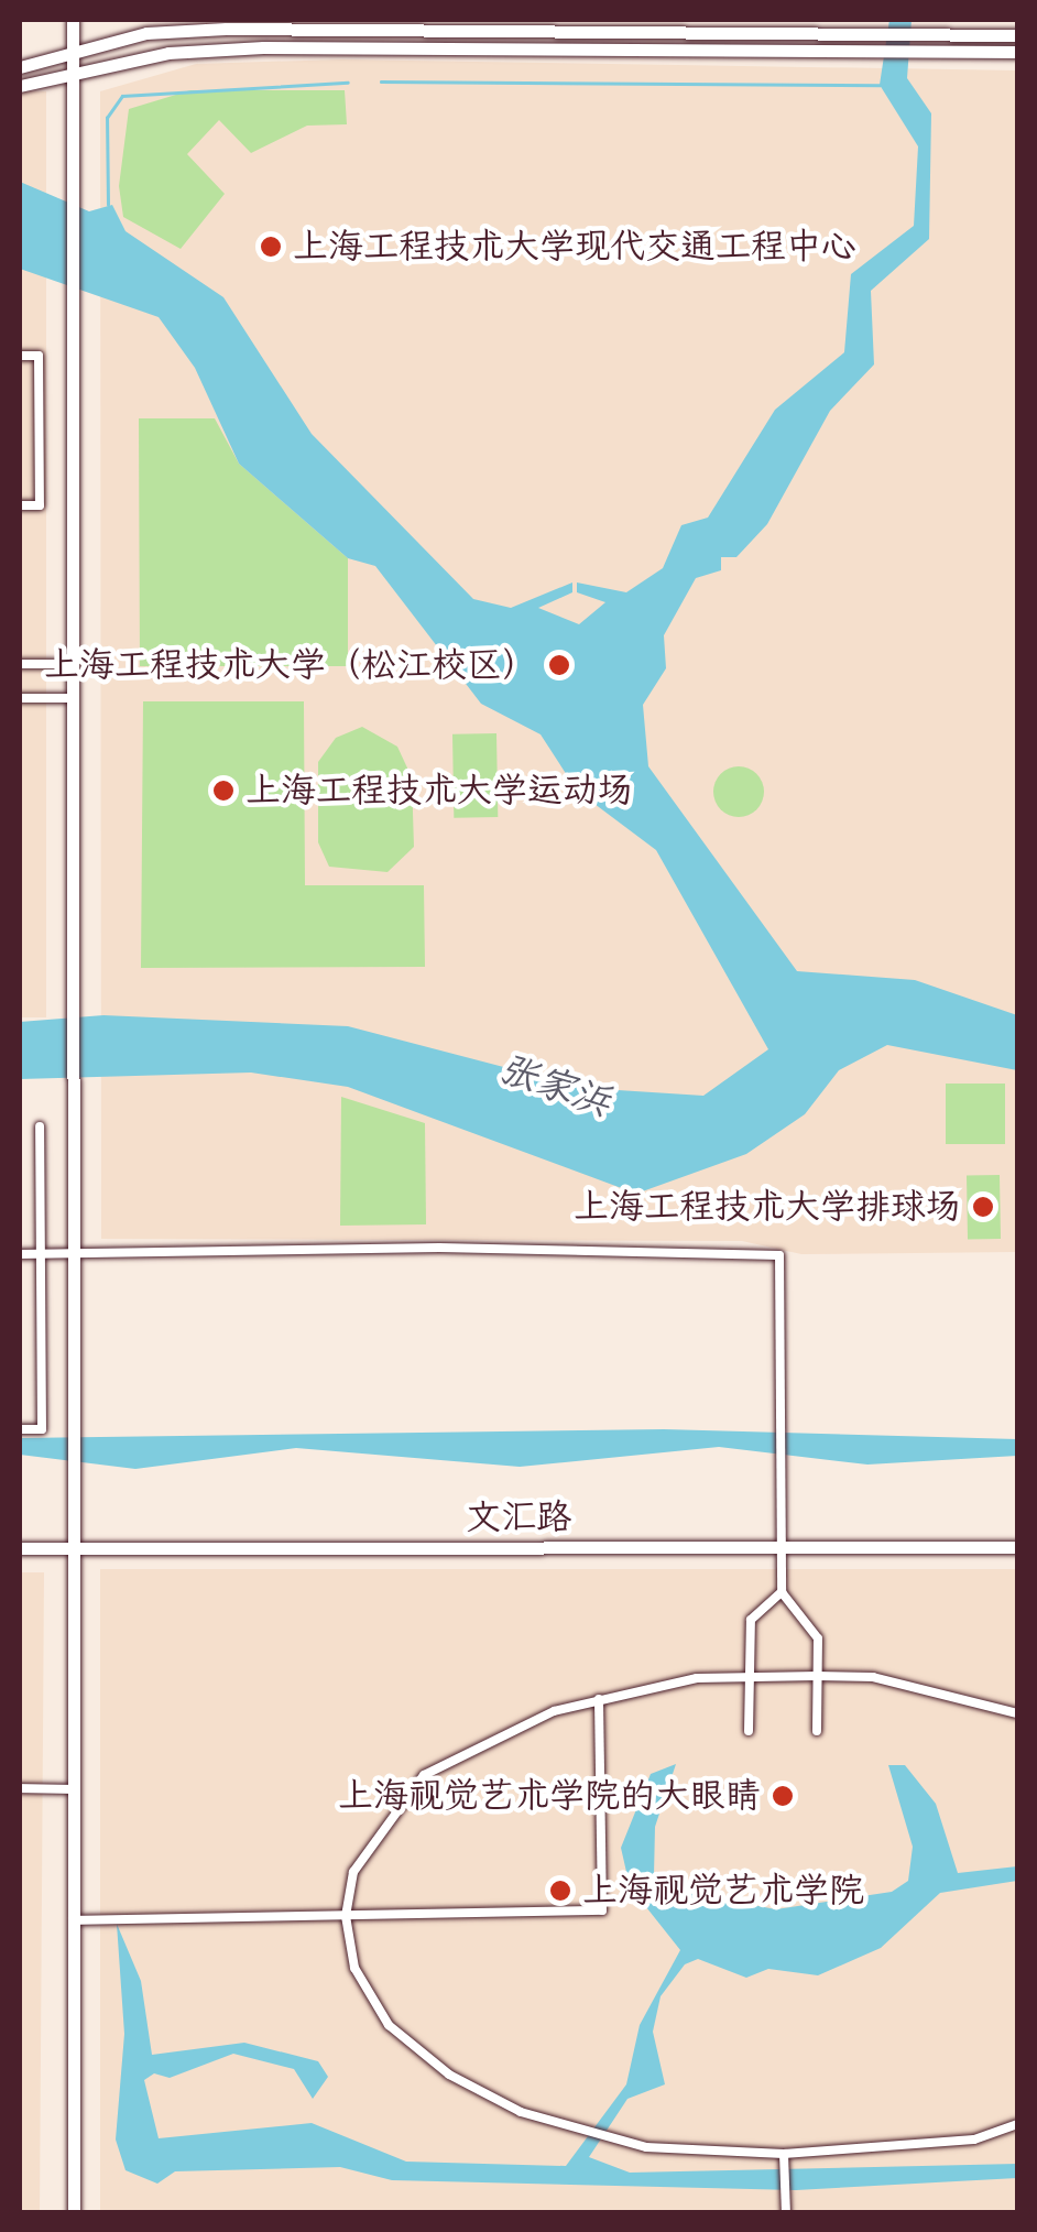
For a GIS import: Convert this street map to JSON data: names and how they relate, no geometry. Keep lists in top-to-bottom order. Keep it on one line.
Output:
{"streets":{"main road":["文汇路"]},"water":["张家浜"],"places":["上海工程技术大学现代交通工程中心","上海工程技术大学（松江校区）","上海工程技术大学运动场","上海工程技术大学排球场","上海视觉艺术学院的大眼睛","上海视觉艺术学院"]}
